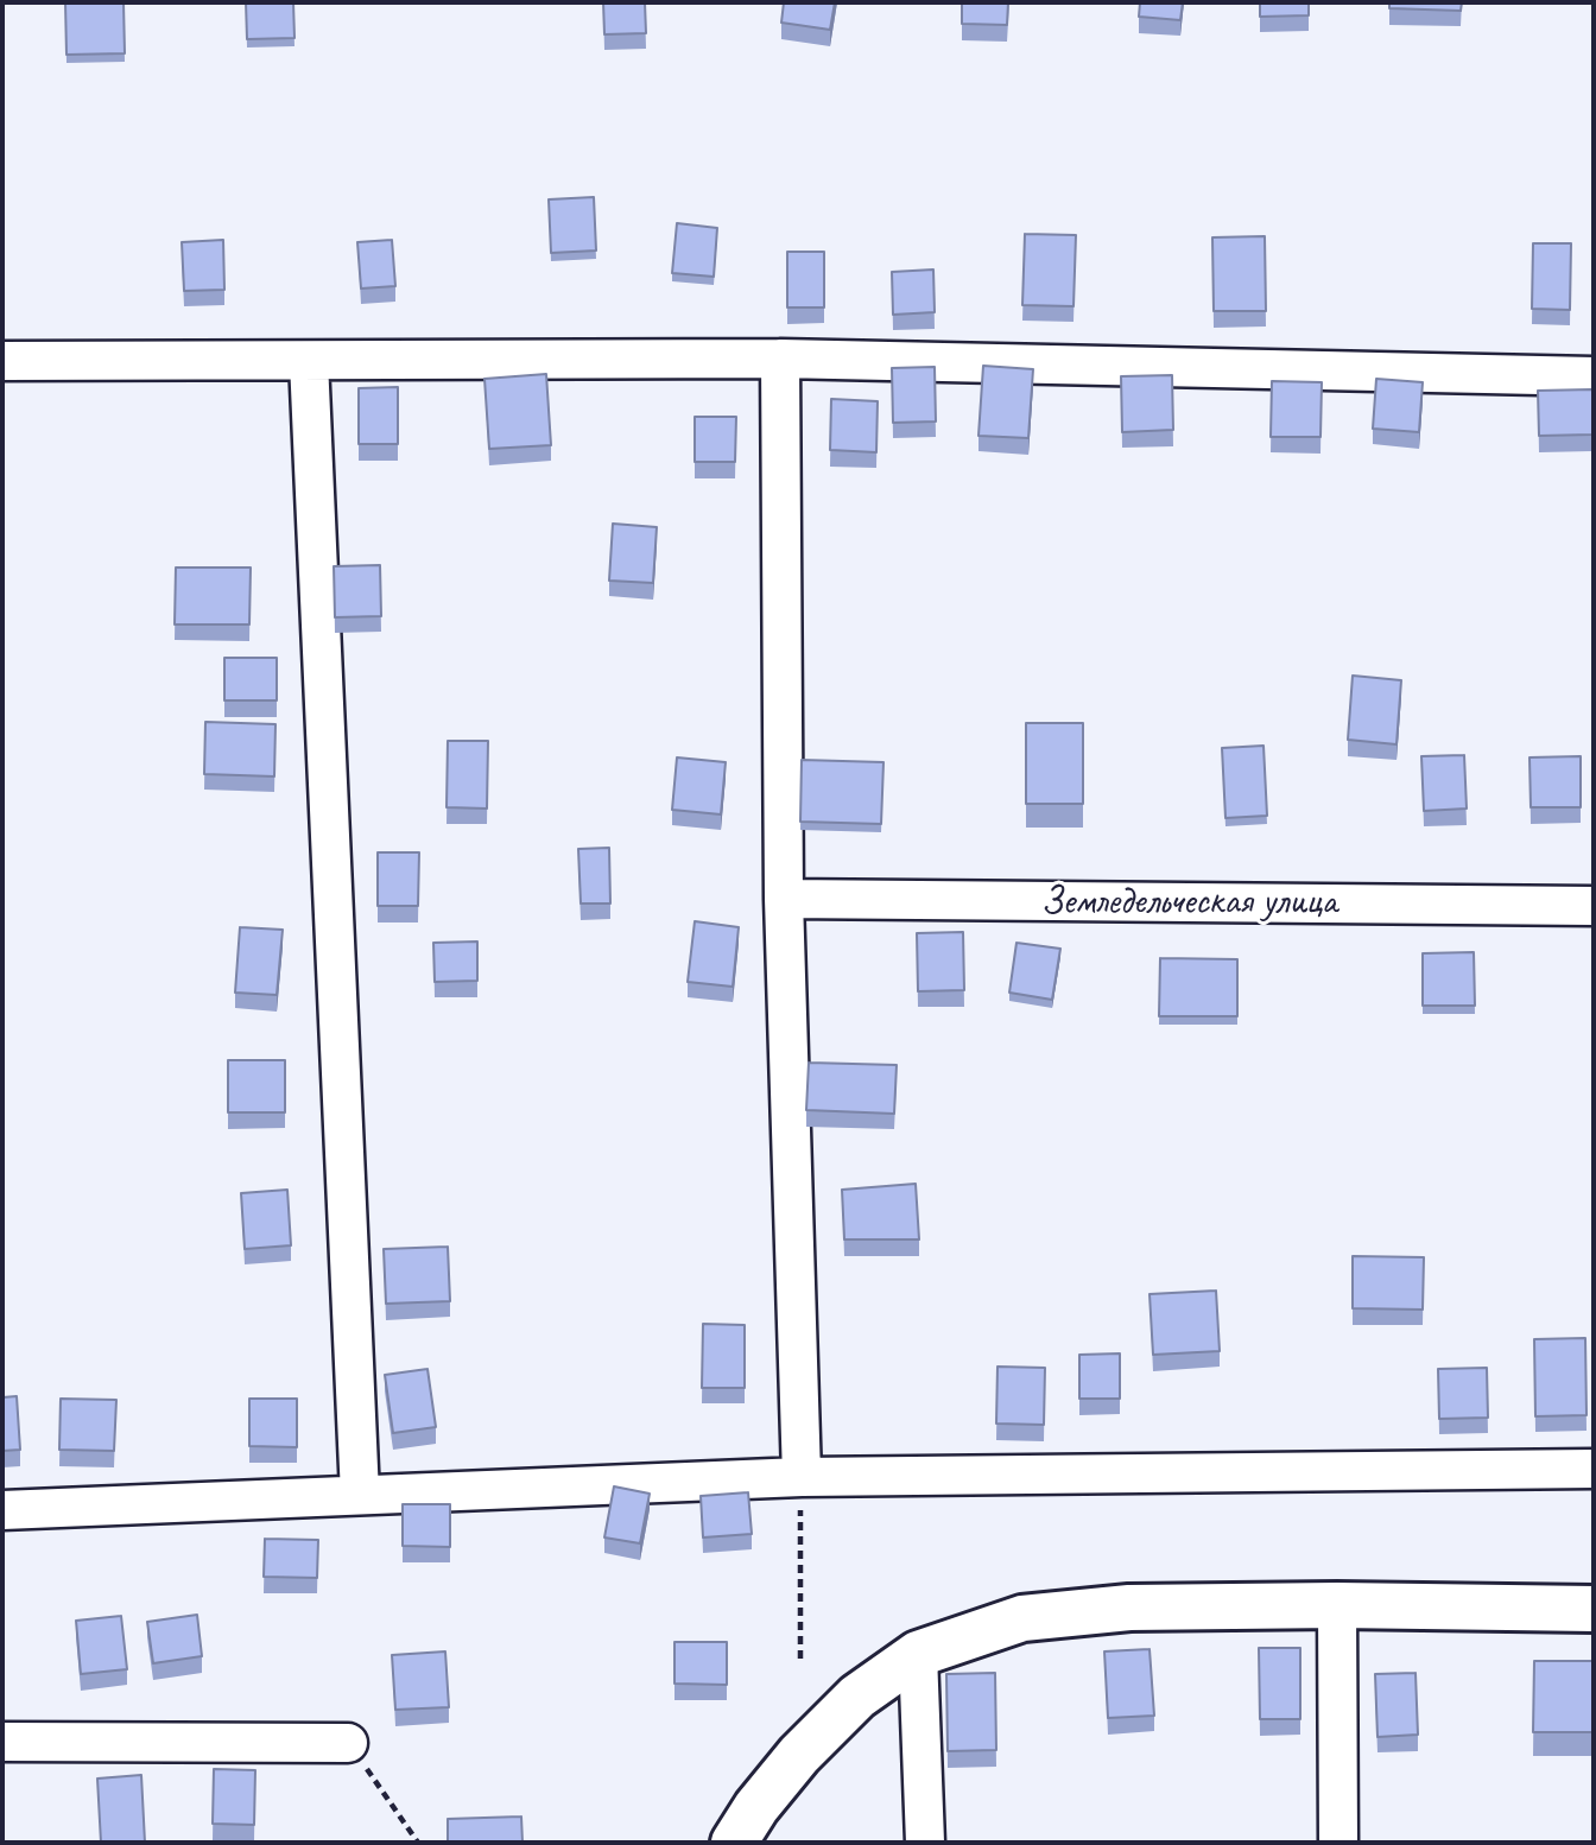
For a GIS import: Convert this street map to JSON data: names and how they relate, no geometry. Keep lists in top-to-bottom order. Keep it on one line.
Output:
{"streets":{"street":["Земледельческая улица"]}}
